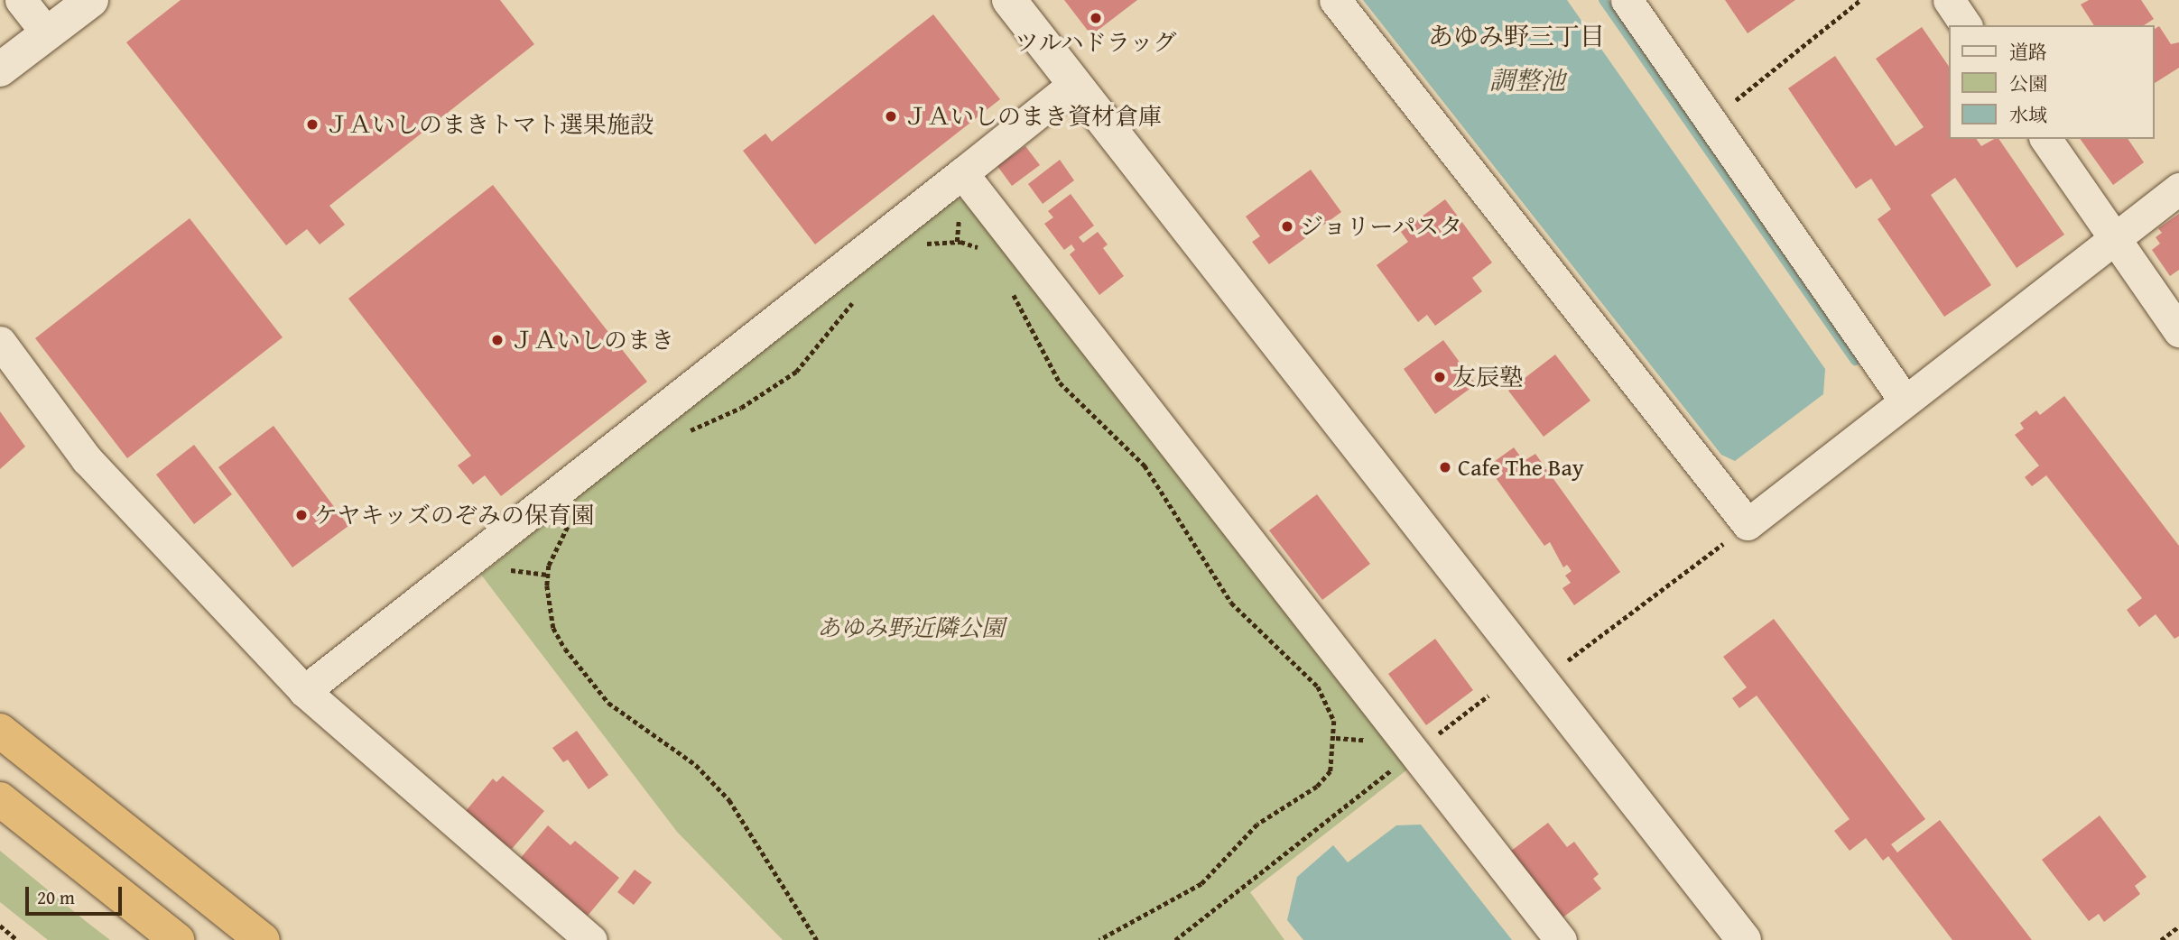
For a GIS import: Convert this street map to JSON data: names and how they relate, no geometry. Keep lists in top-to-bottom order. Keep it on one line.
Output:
{"districts":["あゆみ野三丁目"],"water":["調整池"],"parks":["あゆみ野近隣公園"],"places":["ツルハドラッグ","ＪＡいしのまき資材倉庫","ＪＡいしのまきトマト選果施設","ジョリーパスタ","ＪＡいしのまき","友辰塾","Cafe The Bay","ケヤキッズのぞみの保育園"],"legend":["道路","公園","水域"],"scale_bar":"20 m"}
